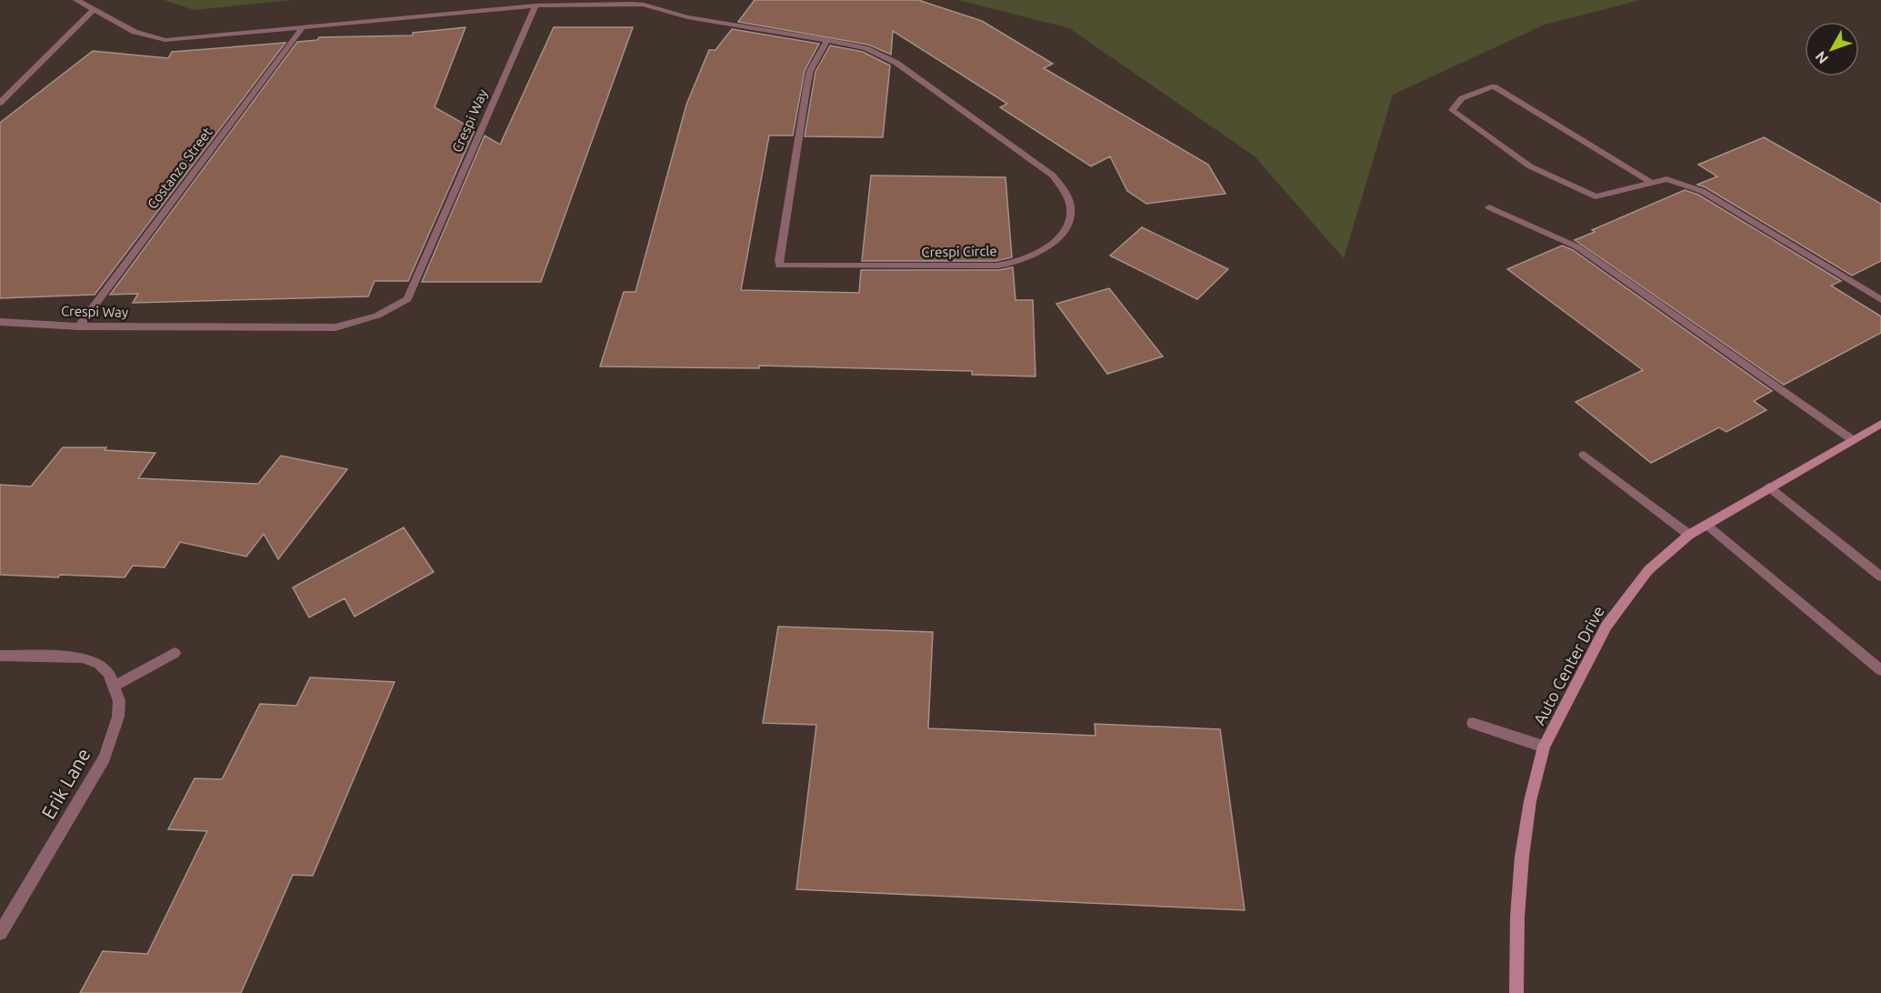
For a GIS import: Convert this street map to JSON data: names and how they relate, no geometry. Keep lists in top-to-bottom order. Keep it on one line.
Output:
{"streets":{"street":["Crespi Way","Costanzo Street","Crespi Circle","Auto Center Drive","Erik Lane"]},"crossings":[["Crespi Way","Costanzo Street"],["Crespi Way","Crespi Circle"]],"north":"bottom left"}
